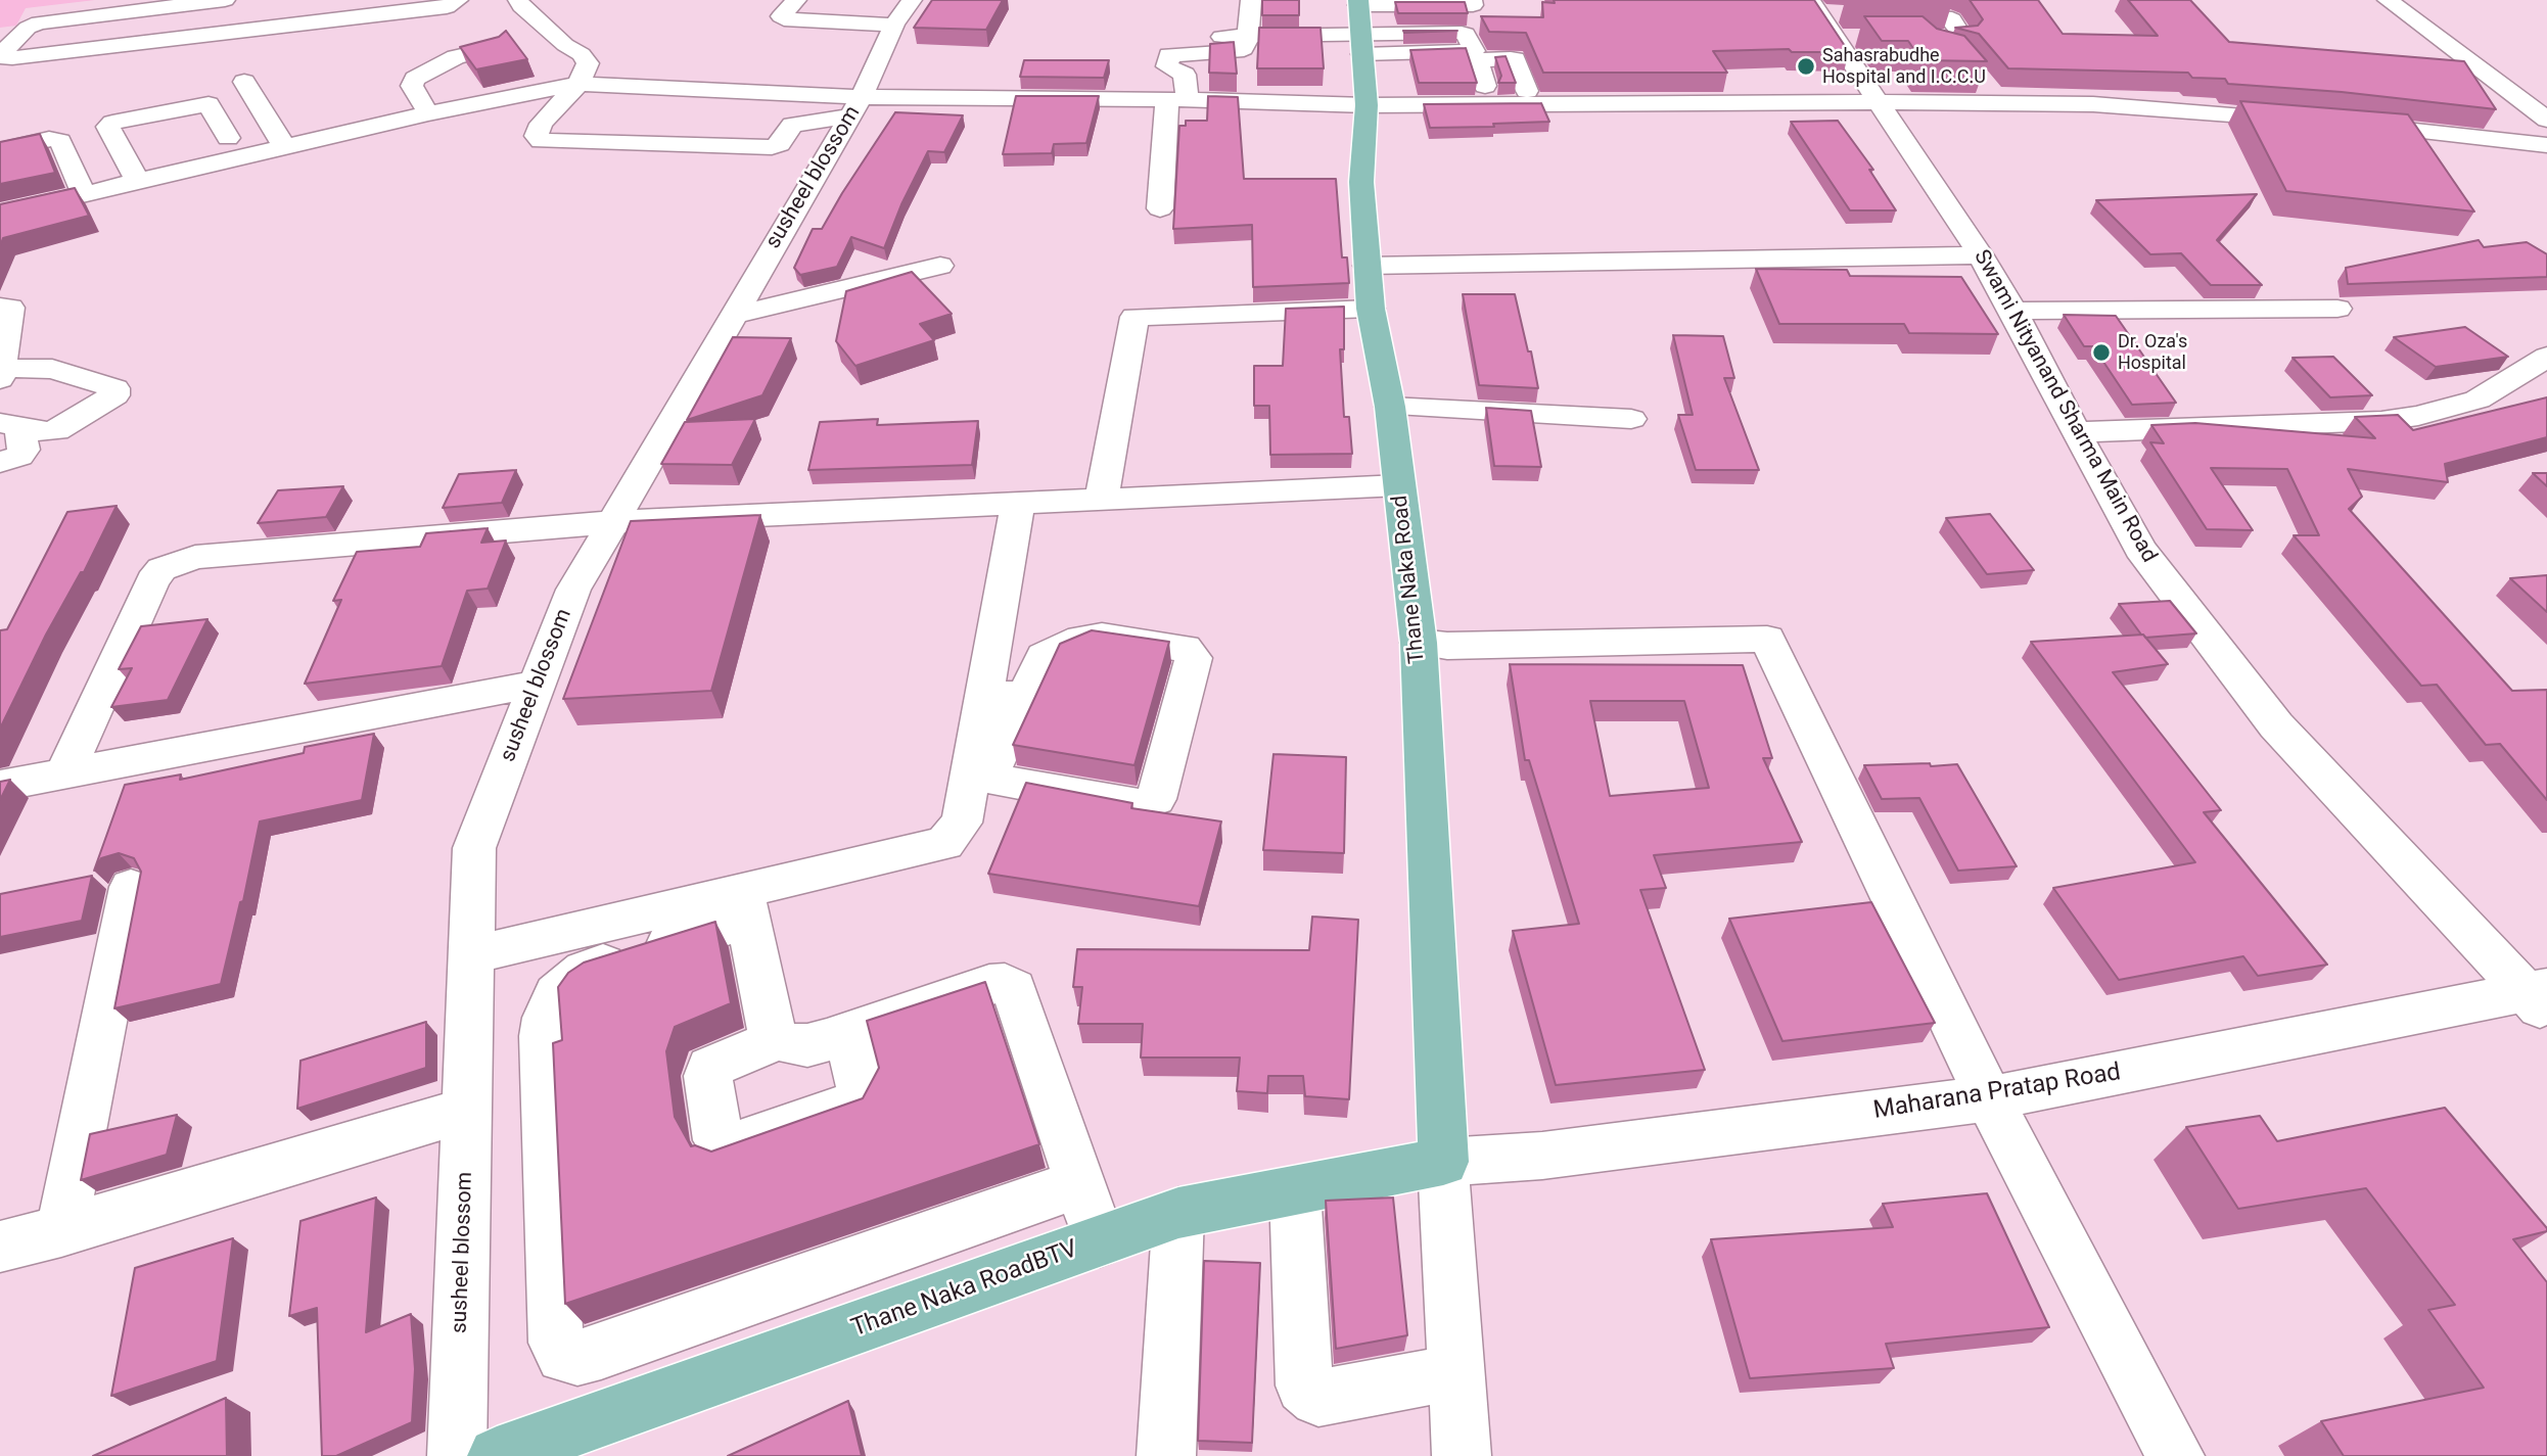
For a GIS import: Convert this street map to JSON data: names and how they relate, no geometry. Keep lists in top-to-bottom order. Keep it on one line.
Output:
{"streets":{"main road":["Thane Naka Road","Thane Naka RoadBTV"],"street":["susheel blossom","Swami Nityanand Sharma Main Road","Maharana Pratap Road"]},"crossings":[["Swami Nityanand Sharma Main Road","Maharana Pratap Road"],["Thane Naka Road","Maharana Pratap Road"],["Thane Naka Road","Thane Naka RoadBTV"],["Maharana Pratap Road","Thane Naka RoadBTV"]],"places":["Sahasrabudhe Hospital and I.C.C.U","Dr. Oza's Hospital"]}
